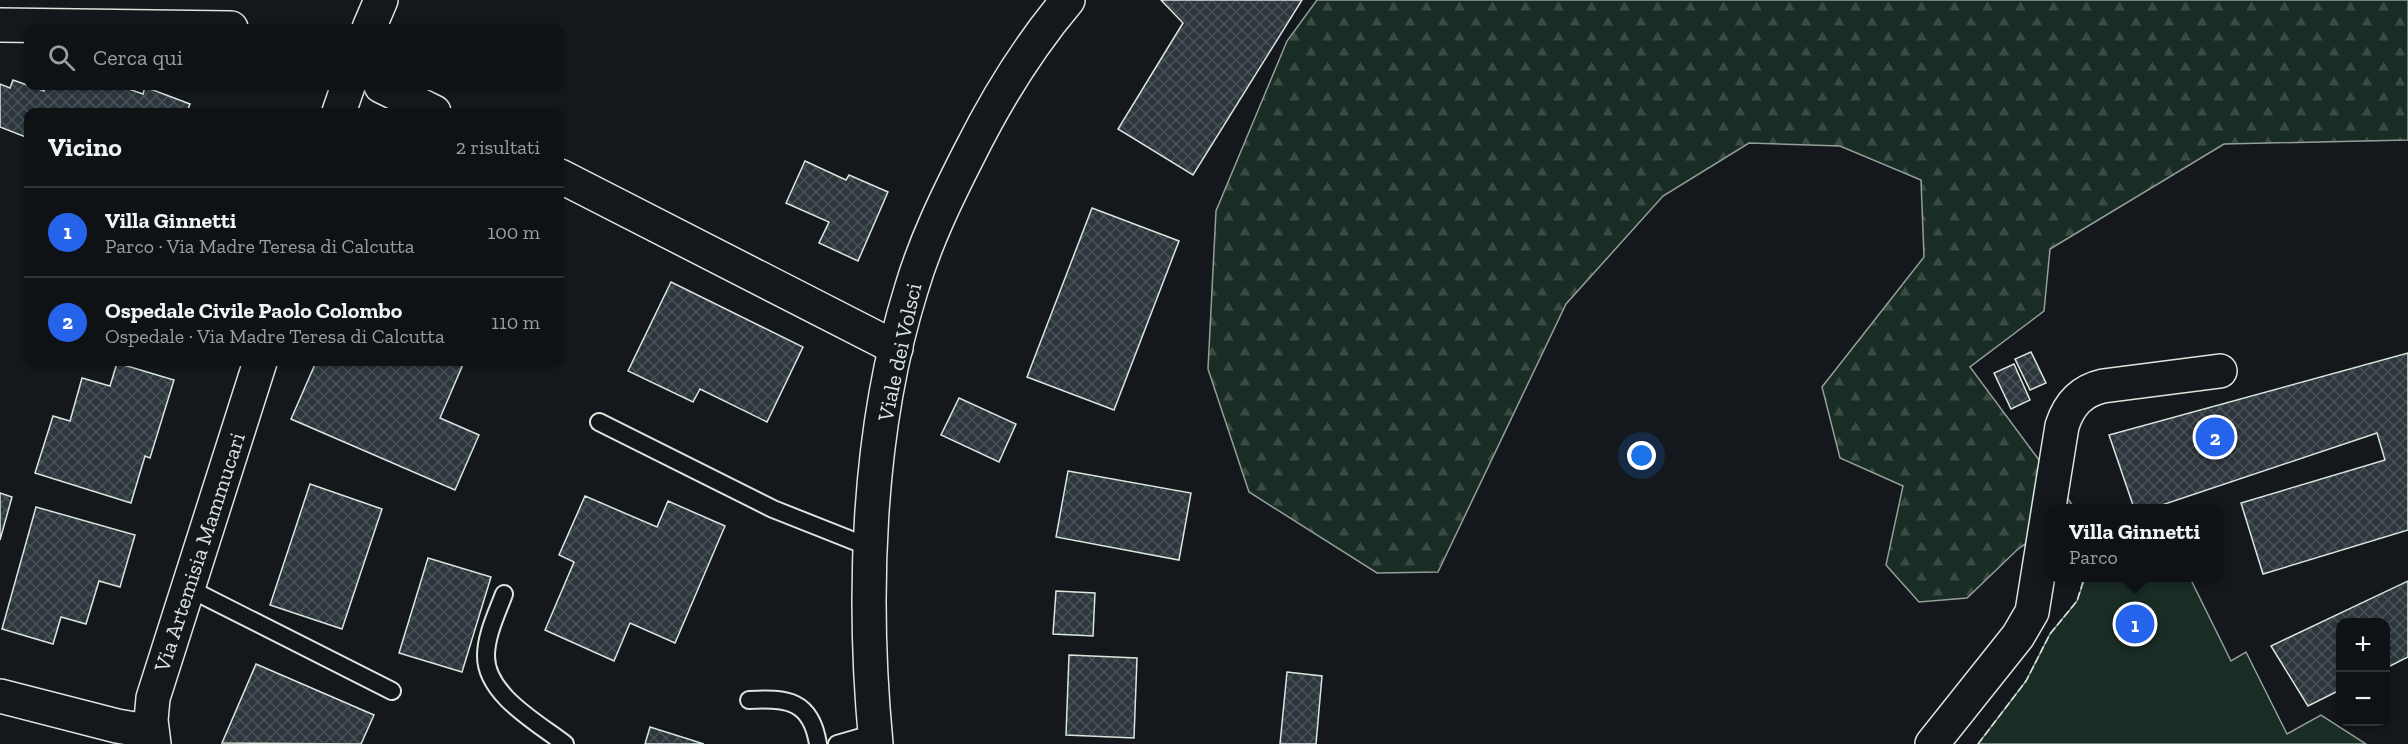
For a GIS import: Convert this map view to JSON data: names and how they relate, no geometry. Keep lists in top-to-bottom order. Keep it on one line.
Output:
{"streets":{"street":["Viale dei Volsci","Via Artemisia Mammucari"]},"page":{"search":"Cerca qui","heading":["Vicino","2 risultati"],"list":[{"mark":"1","name":"Villa Ginnetti","note":"Parco · Via Madre Teresa di Calcutta","value":"100 m"},{"mark":"2","name":"Ospedale Civile Paolo Colombo","note":"Ospedale · Via Madre Teresa di Calcutta","value":"110 m"}],"pins":["2","1"],"popup":["Villa Ginnetti","Parco"],"map_buttons":["+","−"]}}
